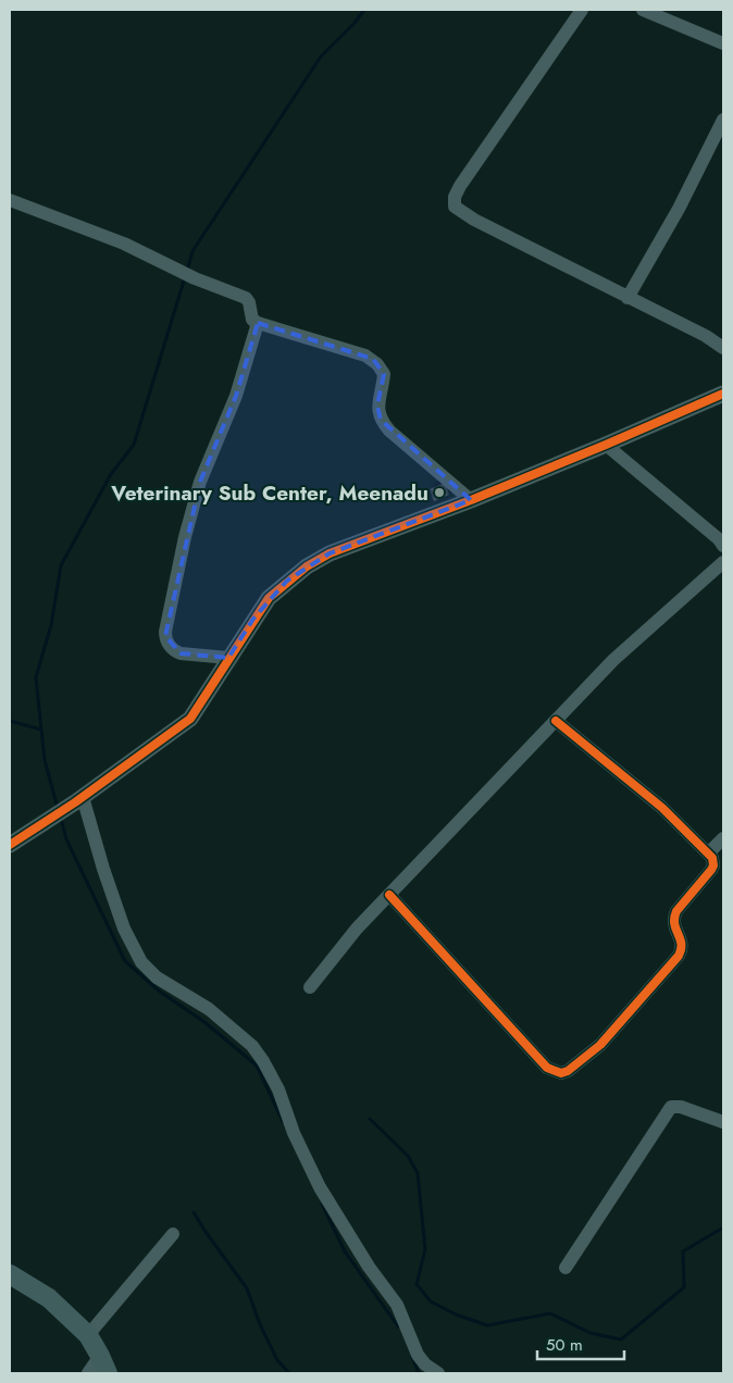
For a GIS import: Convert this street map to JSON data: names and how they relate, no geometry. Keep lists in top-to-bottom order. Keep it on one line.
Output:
{"places":["Veterinary Sub Center, Meenadu"],"scale_bar":"50 m"}
